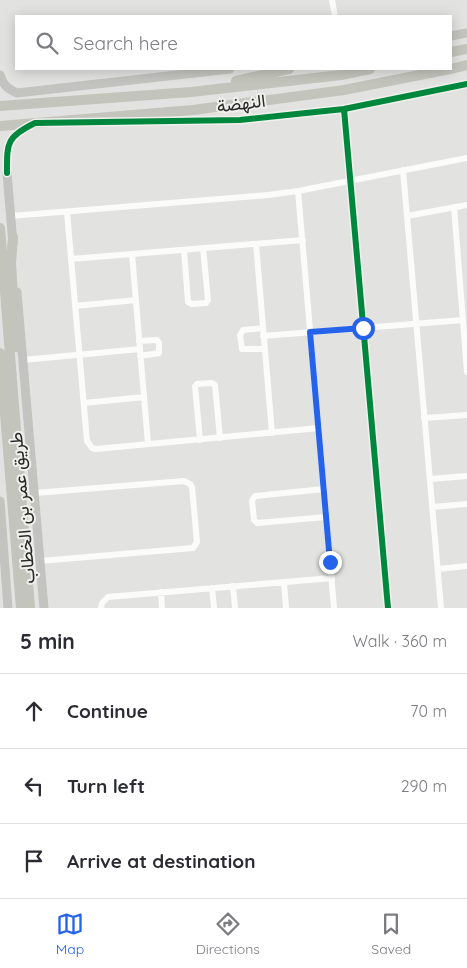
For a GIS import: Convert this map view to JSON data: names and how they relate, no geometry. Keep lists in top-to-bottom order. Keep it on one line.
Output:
{"streets":{"main road":["النهضة","طريق عمر بن الخطاب"]},"page":{"search":"Search here","heading":["5 min","Walk · 360 m"],"list":[["Continue","70 m"],["Turn left","290 m"],"Arrive at destination"],"nav":["Map","Directions","Saved"]}}
